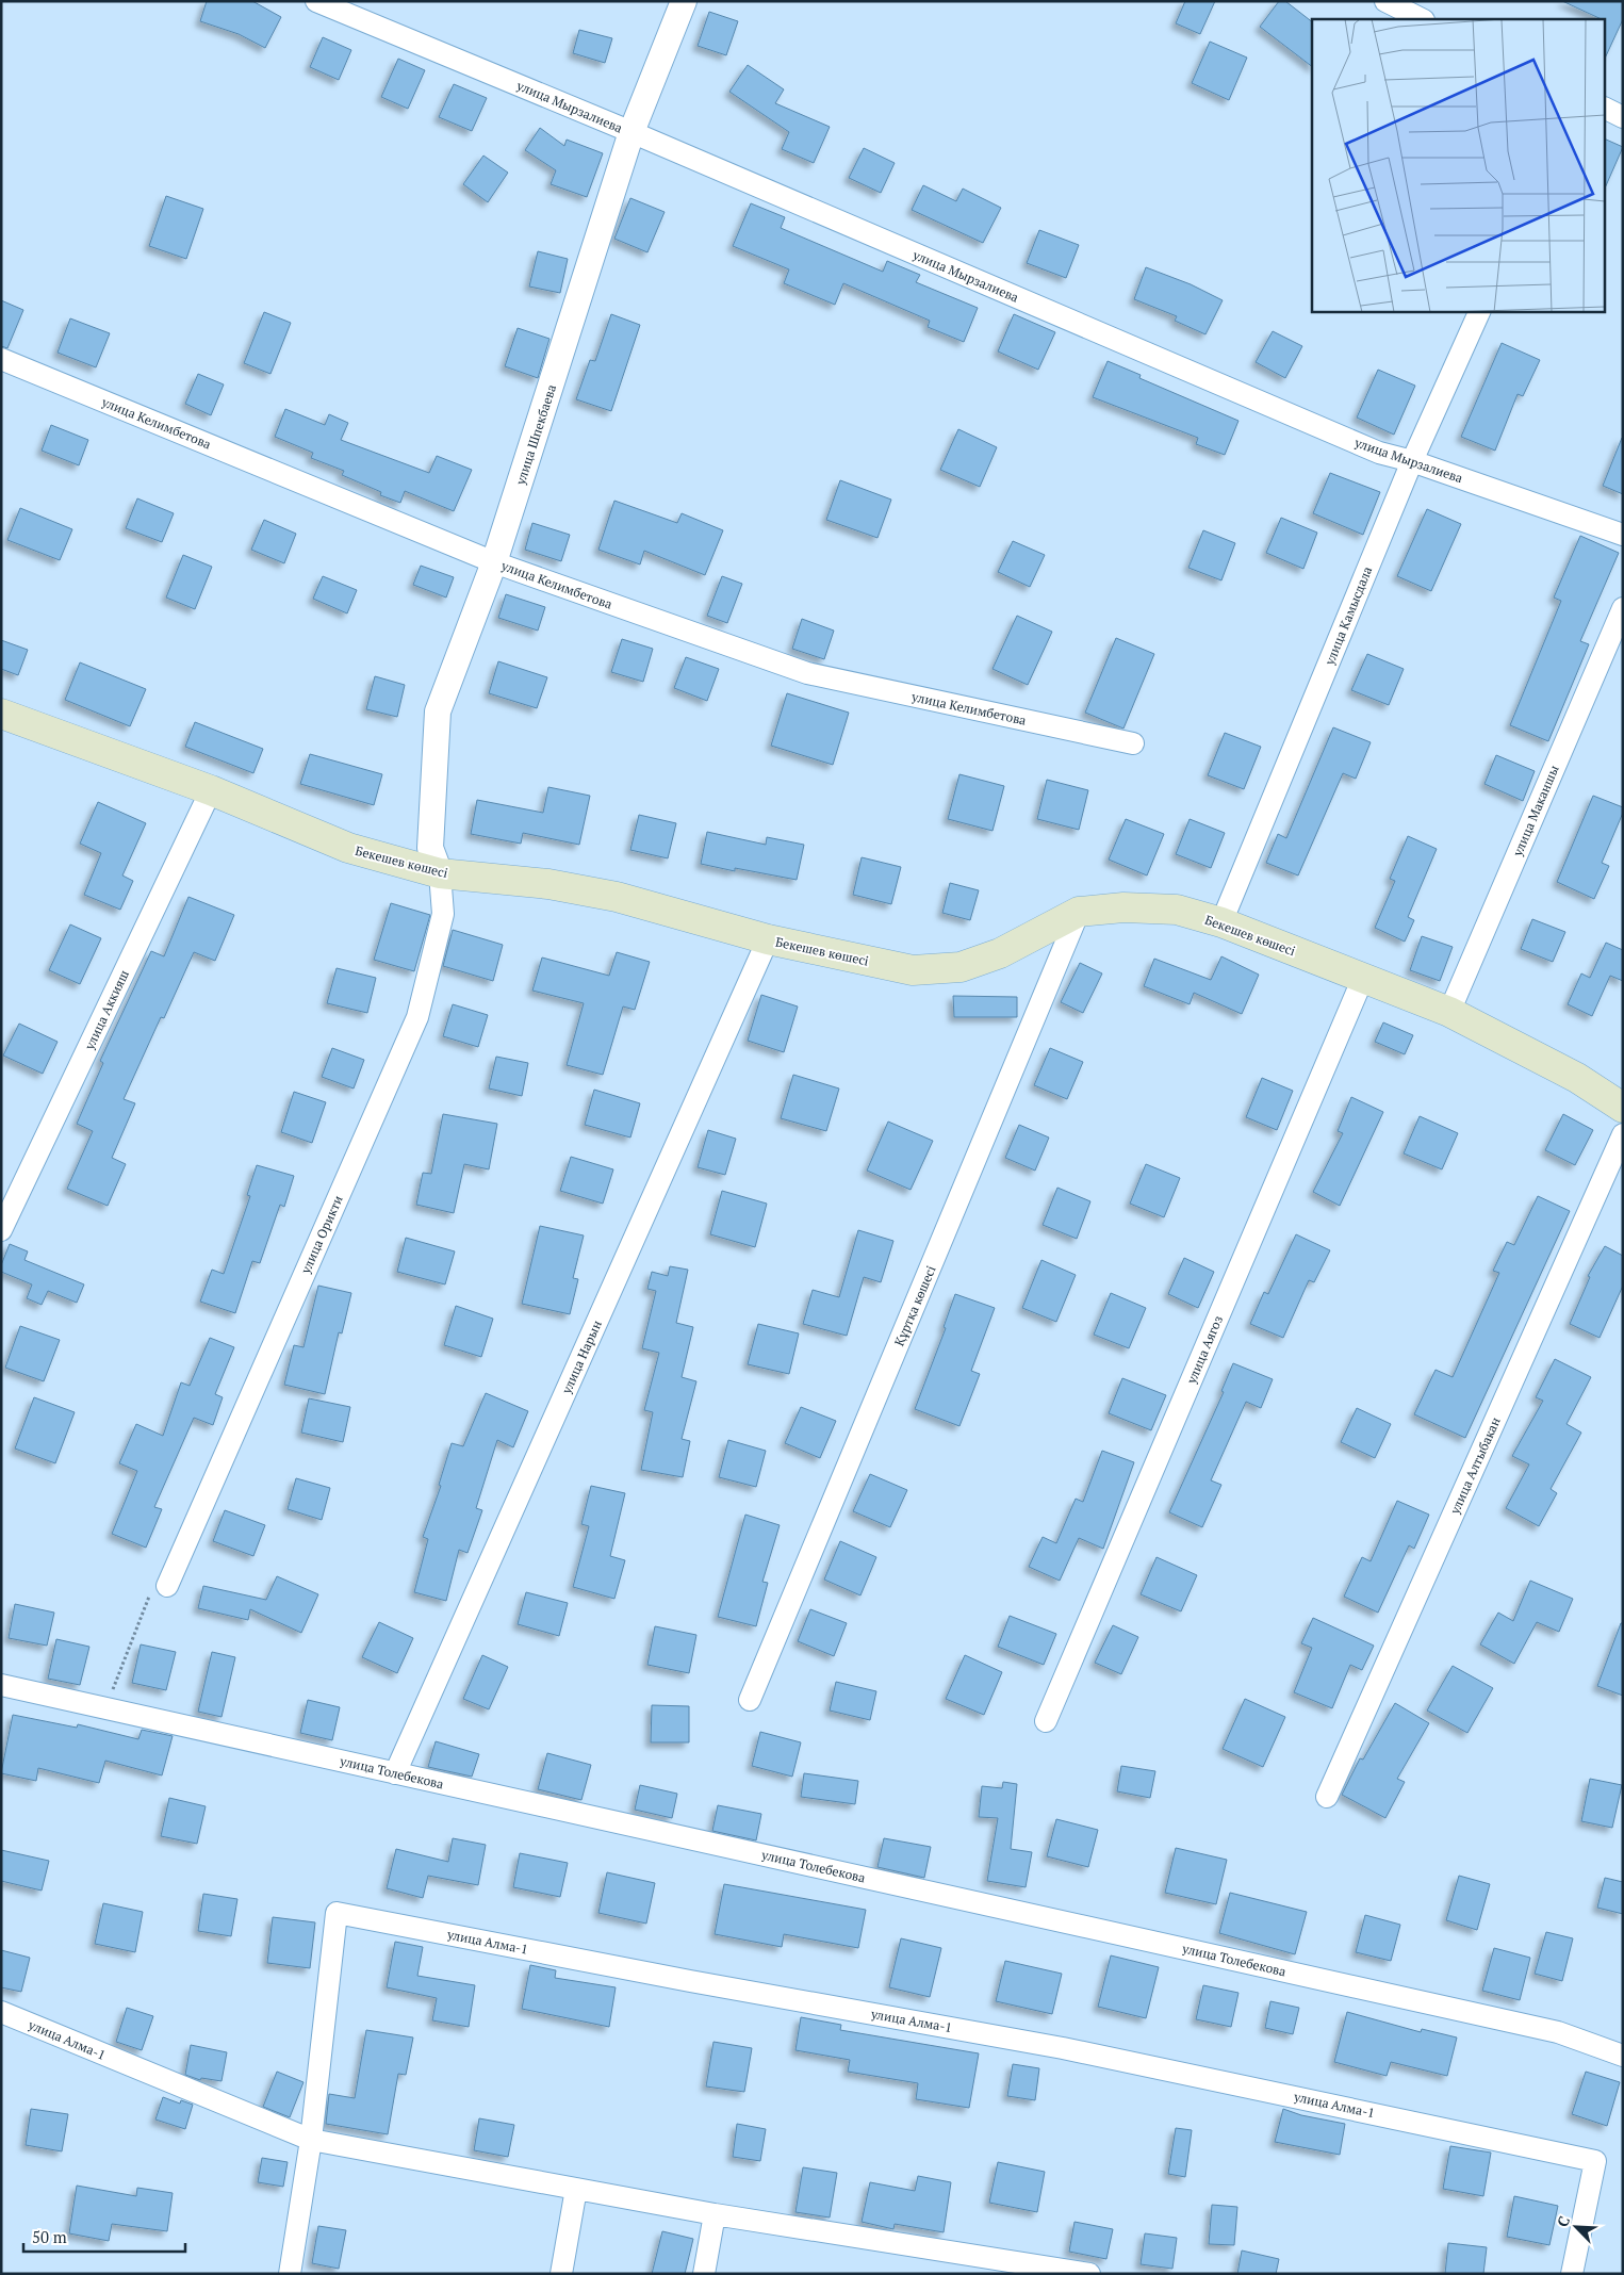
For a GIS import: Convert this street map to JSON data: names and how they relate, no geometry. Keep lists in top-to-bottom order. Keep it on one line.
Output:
{"streets":{"main road":["Бекешев көшесі"],"street":["улица Мырзалиева","улица Келимбетова","улица Шпекбаева","улица Камысдала","улица Маканшы","улица Аккияш","улица Орикти","Құртқа көшесі","улица Аягоз","улица Нарын","улица Алтыбакан","улица Толебекова","улица Алма-1"]},"crossings":[["улица Мырзалиева","улица Шпекбаева"],["улица Мырзалиева","улица Камысдала"],["улица Келимбетова","улица Шпекбаева"],["улица Шпекбаева","Бекешев көшесі"],["улица Шпекбаева","улица Орикти"],["улица Камысдала","Бекешев көшесі"],["улица Маканшы","Бекешев көшесі"],["Бекешев көшесі","улица Аккияш"],["Бекешев көшесі","улица Орикти"],["Бекешев көшесі","Құртқа көшесі"],["Бекешев көшесі","улица Аягоз"],["Бекешев көшесі","улица Нарын"],["улица Нарын","улица Толебекова"]],"scale_bar":"50 m","north":"top left"}
